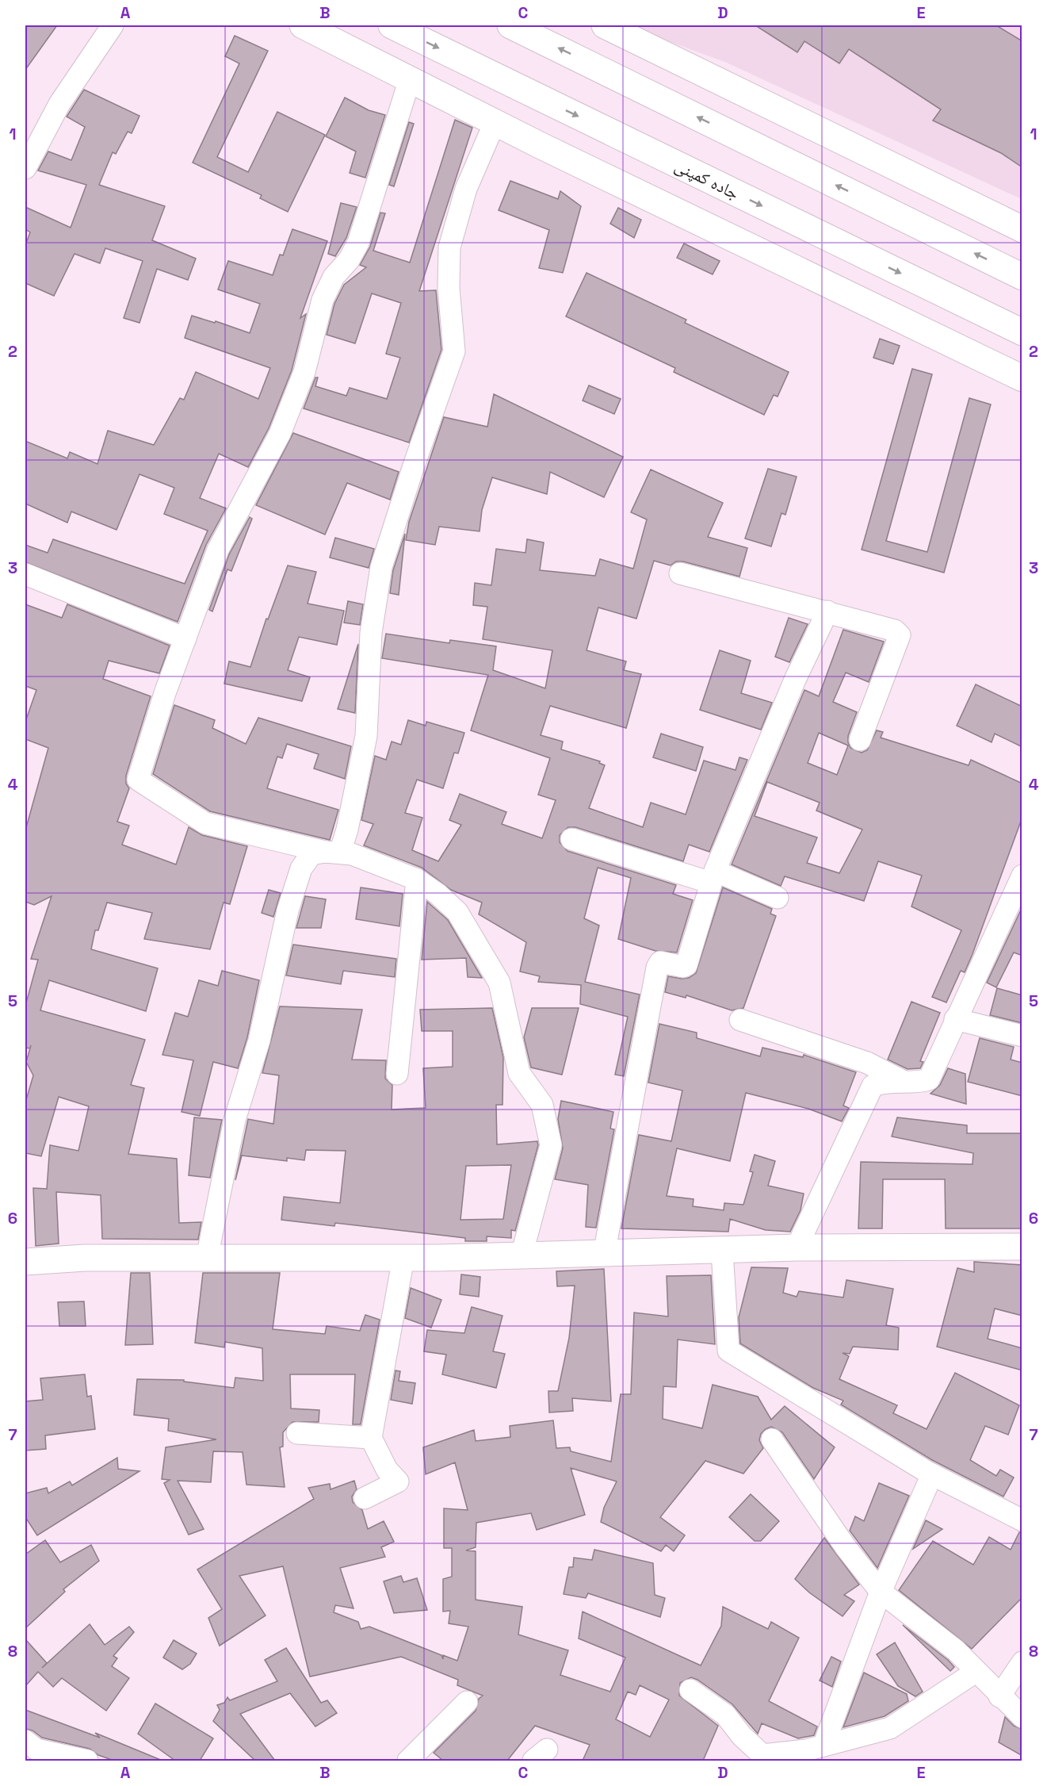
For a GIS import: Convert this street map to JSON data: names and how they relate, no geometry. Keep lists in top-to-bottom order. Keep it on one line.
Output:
{"streets":{"main road":["جاده کمپنی"]},"grid":{"columns":["A","B","C","D","E"],"rows":["1","2","3","4","5","6","7","8"]}}
